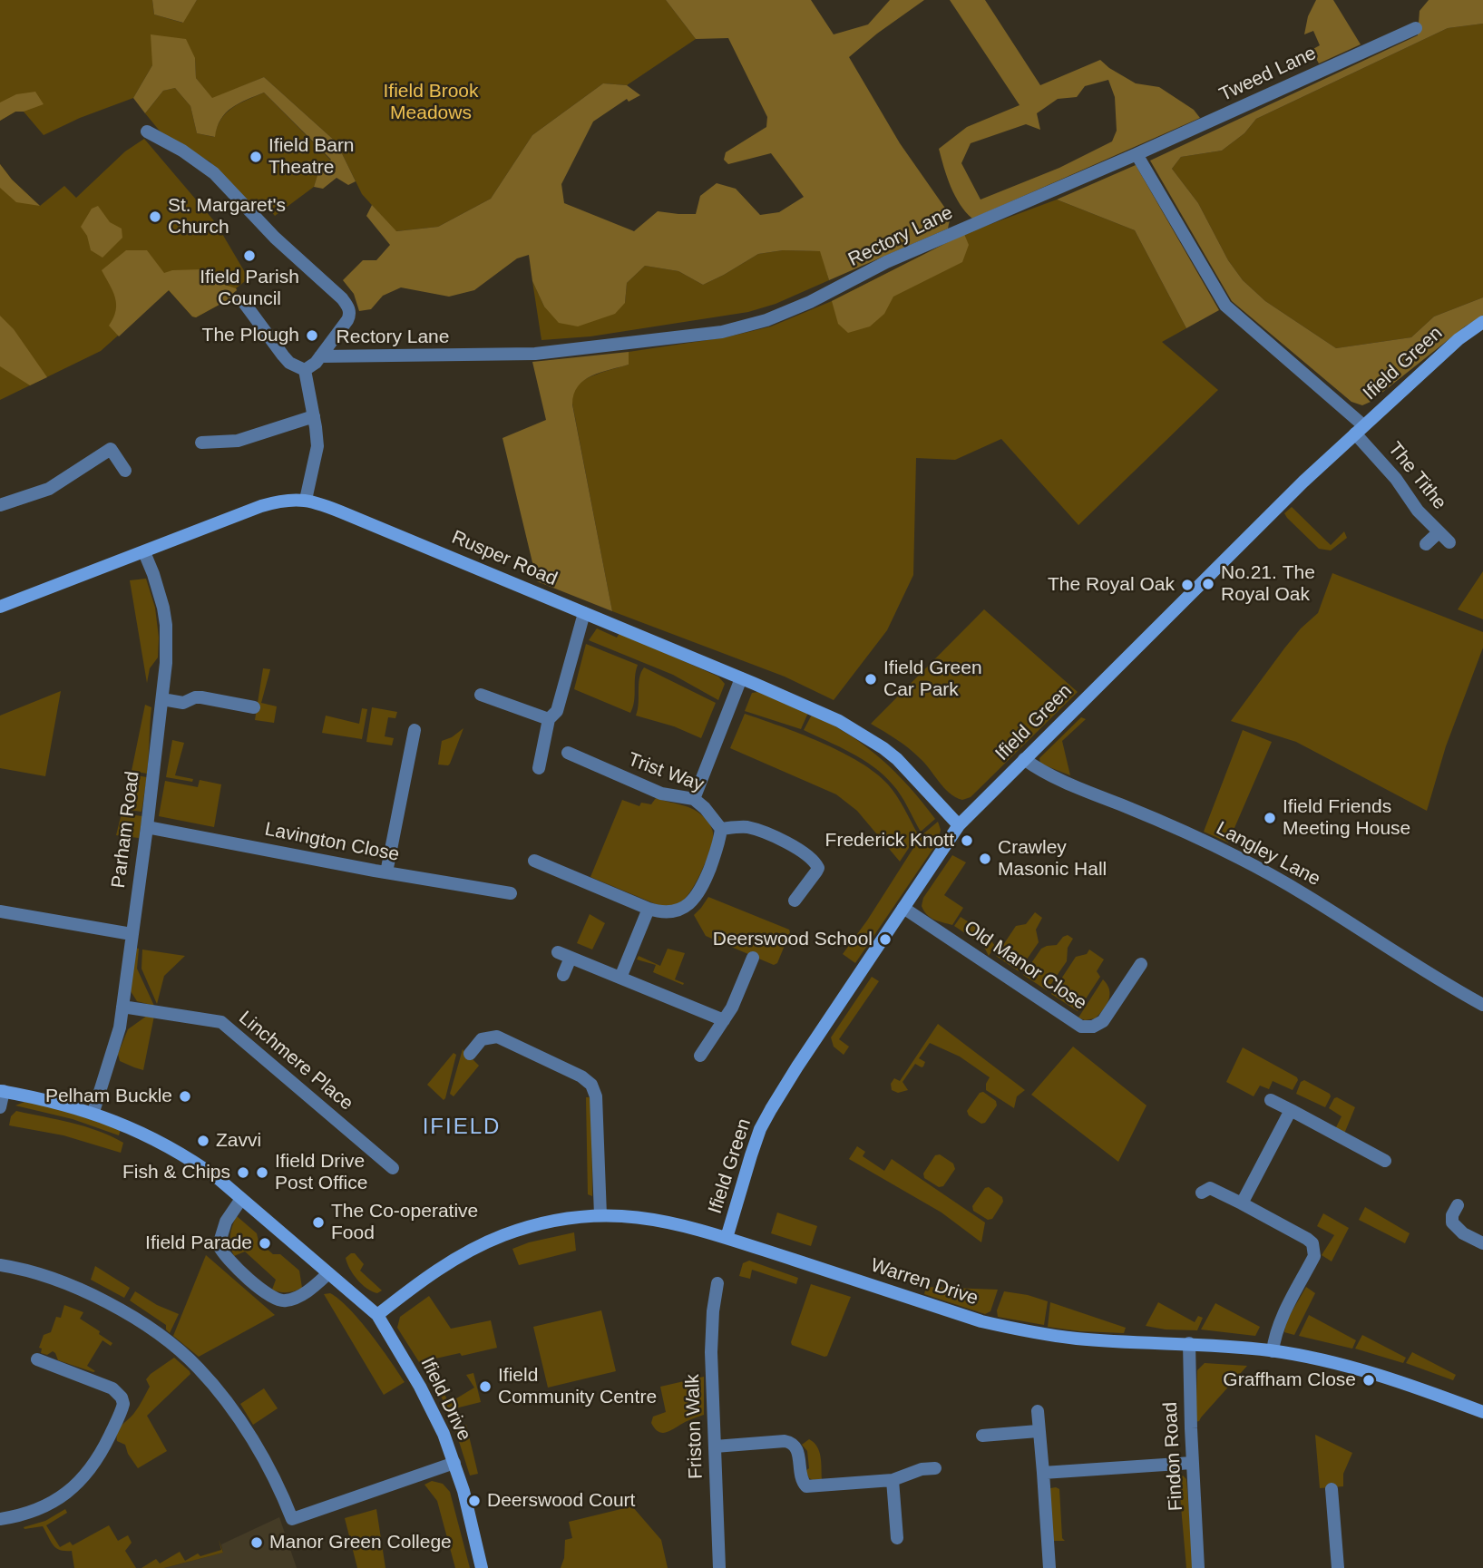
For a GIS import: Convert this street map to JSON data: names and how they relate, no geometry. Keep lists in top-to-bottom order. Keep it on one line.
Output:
{"streets":{"street":["Tweed Lane","Rectory Lane","Ifield Green","The Tithe","Rusper Road","Trist Way","Parham Road","Lavington Close","Langley Lane","Old Manor Close","Linchmere Place","Warren Drive","Ifield Drive","Friston Walk","Findon Road"]},"crossings":[["Tweed Lane","Rectory Lane"],["Ifield Green","The Tithe"],["Ifield Green","Rusper Road"],["Ifield Green","Langley Lane"],["Ifield Green","Old Manor Close"],["Ifield Green","Warren Drive"],["Rusper Road","Parham Road"],["Parham Road","Lavington Close"],["Parham Road","Linchmere Place"],["Parham Road","Ifield Drive"],["Warren Drive","Ifield Drive"],["Warren Drive","Findon Road"]],"districts":["IFIELD"],"parks":["Ifield Brook Meadows"],"places":["Ifield Barn Theatre","St. Margaret's Church","Ifield Parish Council","The Plough","No.21. The Royal Oak","The Royal Oak","Ifield Green Car Park","Ifield Friends Meeting House","Frederick Knott","Crawley Masonic Hall","Deerswood School","Pelham Buckle","Zavvi","Fish & Chips","Ifield Drive Post Office","The Co-operative Food","Ifield Parade","Graffham Close","Ifield Community Centre","Deerswood Court","Manor Green College"]}
